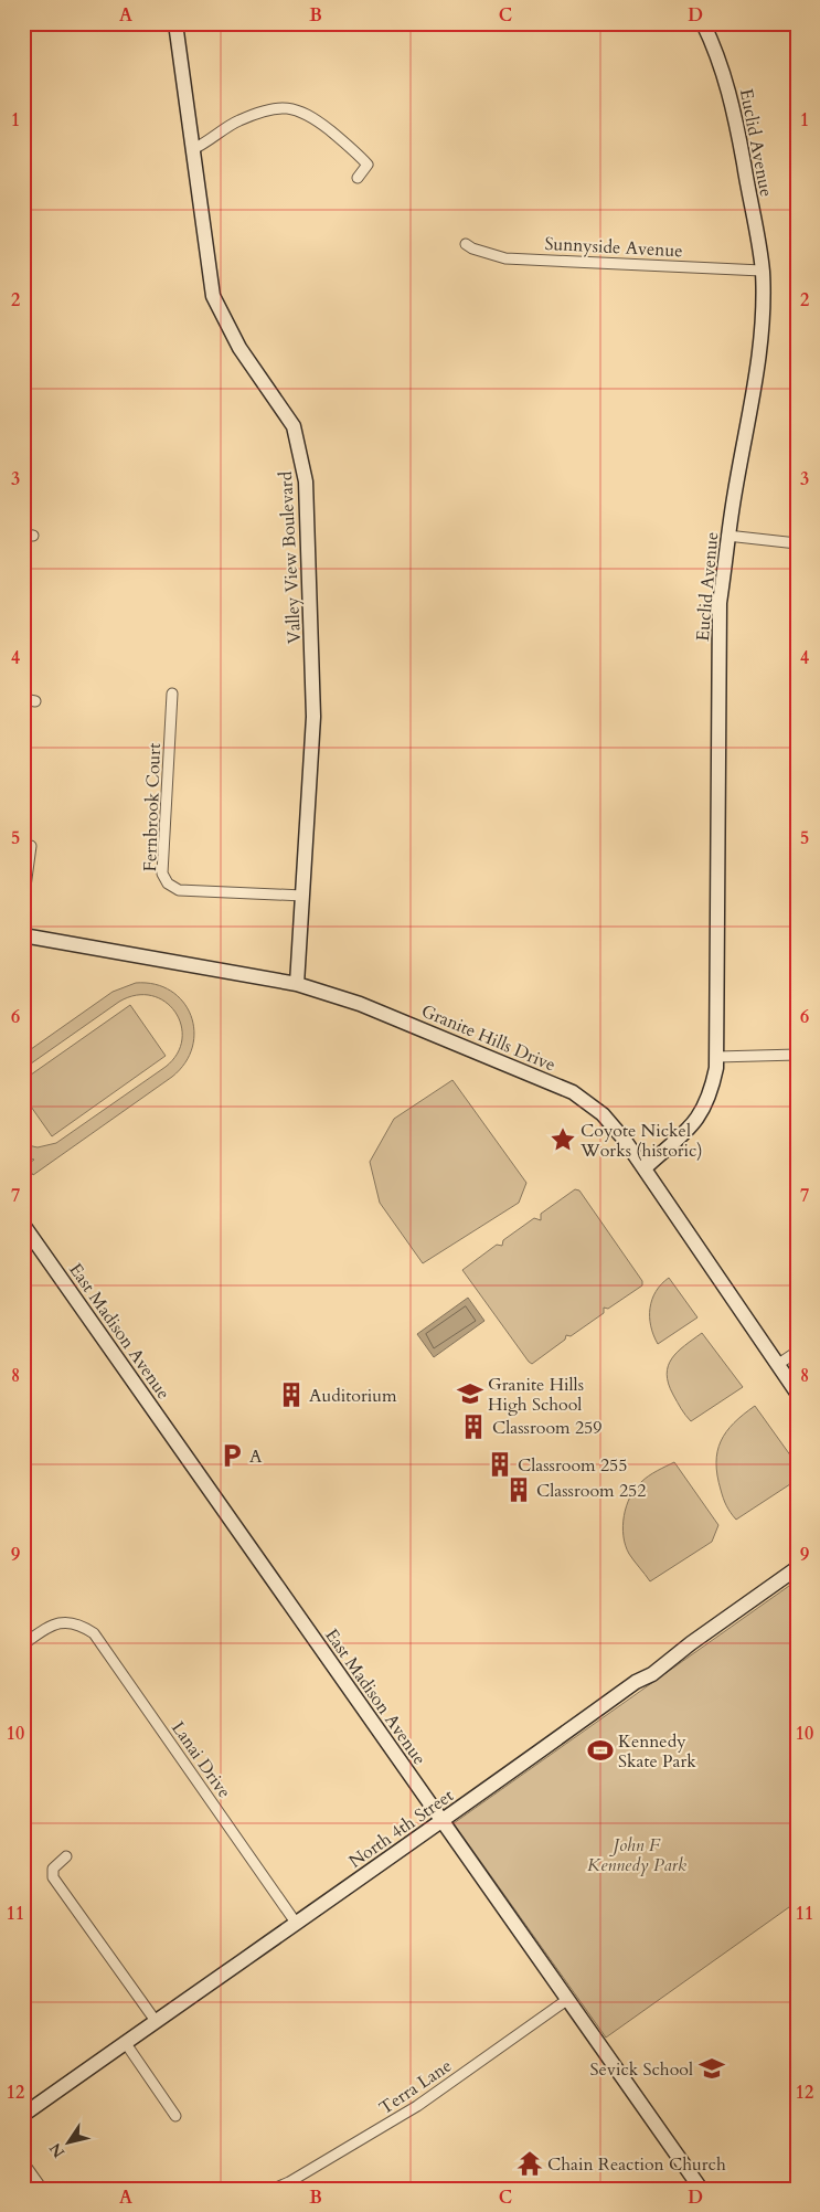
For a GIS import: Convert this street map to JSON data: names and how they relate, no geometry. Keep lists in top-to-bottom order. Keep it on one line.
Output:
{"streets":{"street":["Euclid Avenue","Sunnyside Avenue","Valley View Boulevard","Fernbrook Court","Granite Hills Drive","East Madison Avenue","Lanai Drive","North 4th Street","Terra Lane"]},"crossings":[["Euclid Avenue","Sunnyside Avenue"],["Euclid Avenue","Granite Hills Drive"],["Valley View Boulevard","Fernbrook Court"],["Valley View Boulevard","Granite Hills Drive"],["East Madison Avenue","North 4th Street"],["East Madison Avenue","Terra Lane"],["Lanai Drive","North 4th Street"]],"parks":["John F Kennedy Park"],"places":{"place":["Coyote Nickel Works (historic)"],"school or university":["Granite Hills High School","Sevick School"],"building":["Auditorium","Classroom 259","Classroom 255","Classroom 252"],"parking":["A"],"sports":["Kennedy Skate Park"],"temple":["Chain Reaction Church"]},"north":"bottom left","grid":{"columns":["A","B","C","D"],"rows":["1","2","3","4","5","6","7","8","9","10","11","12"]}}
